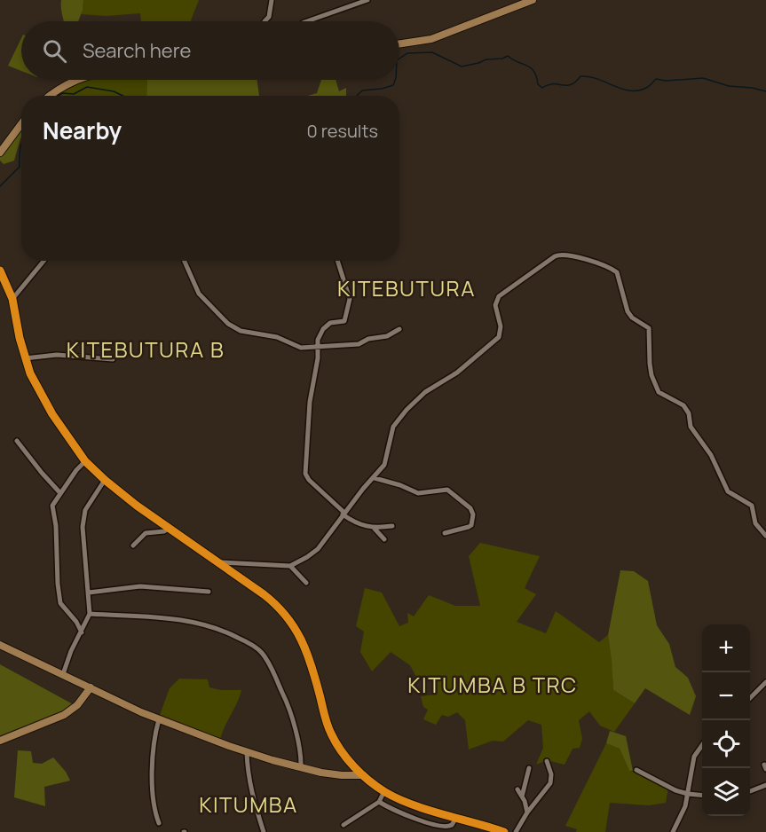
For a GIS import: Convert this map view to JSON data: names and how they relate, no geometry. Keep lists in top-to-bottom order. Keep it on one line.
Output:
{"districts":["KITEBUTURA","KITEBUTURA B","KITUMBA B TRC","KITUMBA"],"page":{"search":"Search here","heading":["Nearby","0 results"],"map_buttons":["+","−"]}}
